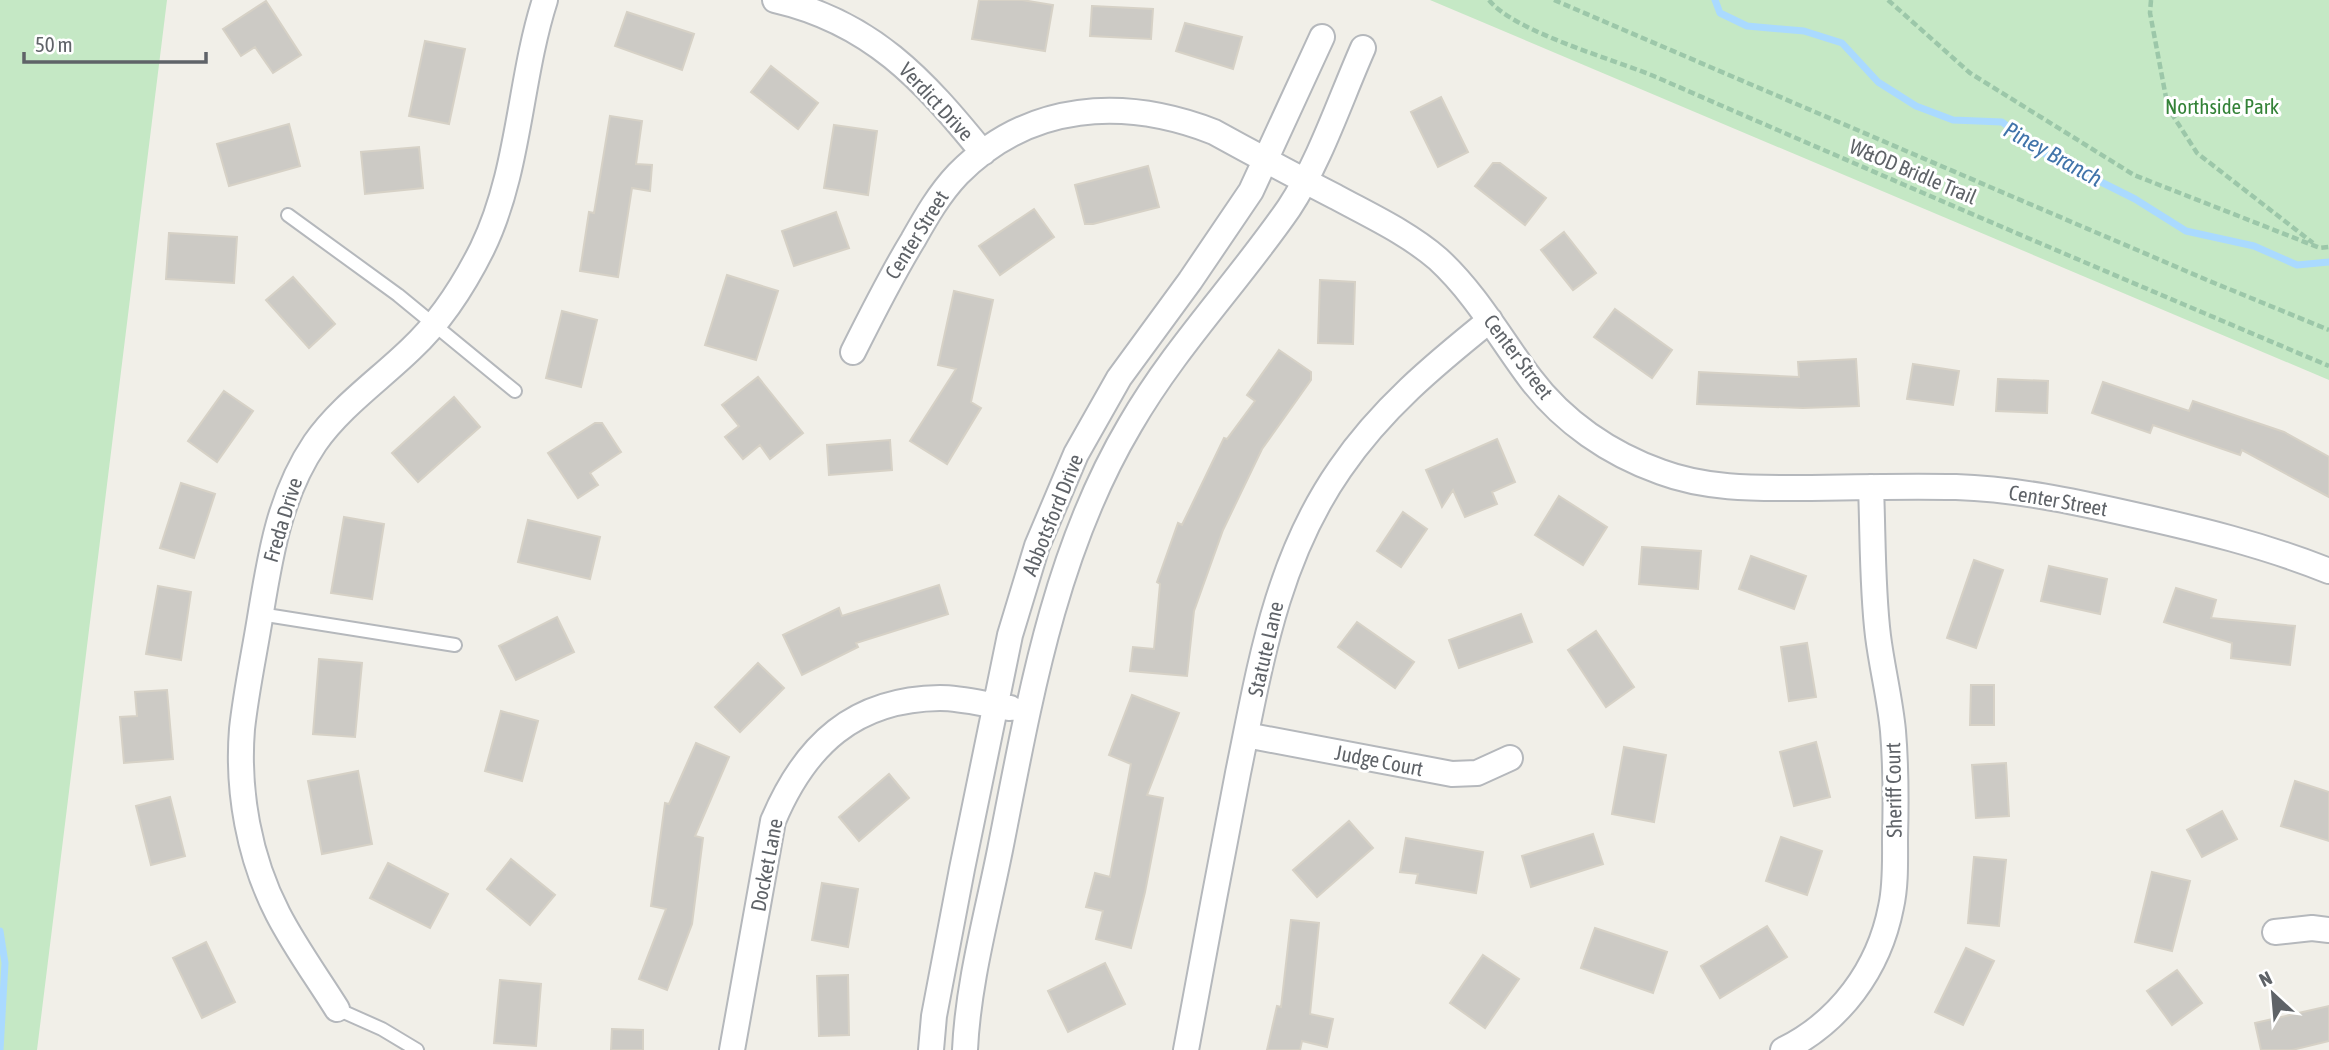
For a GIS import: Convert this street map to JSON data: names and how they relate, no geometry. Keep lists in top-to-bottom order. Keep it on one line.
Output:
{"streets":{"street":["Verdict Drive","Center Street","Abbotsford Drive","Freda Drive","Statute Lane","Judge Court","Sheriff Court","Docket Lane"],"path":["W&OD Bridle Trail"]},"crossings":[["Verdict Drive","Center Street"],["Center Street","Abbotsford Drive"],["Center Street","Statute Lane"],["Center Street","Sheriff Court"],["Abbotsford Drive","Docket Lane"],["Statute Lane","Judge Court"]],"water":["Piney Branch"],"parks":["Northside Park"],"scale_bar":"50 m","north":"top left"}
